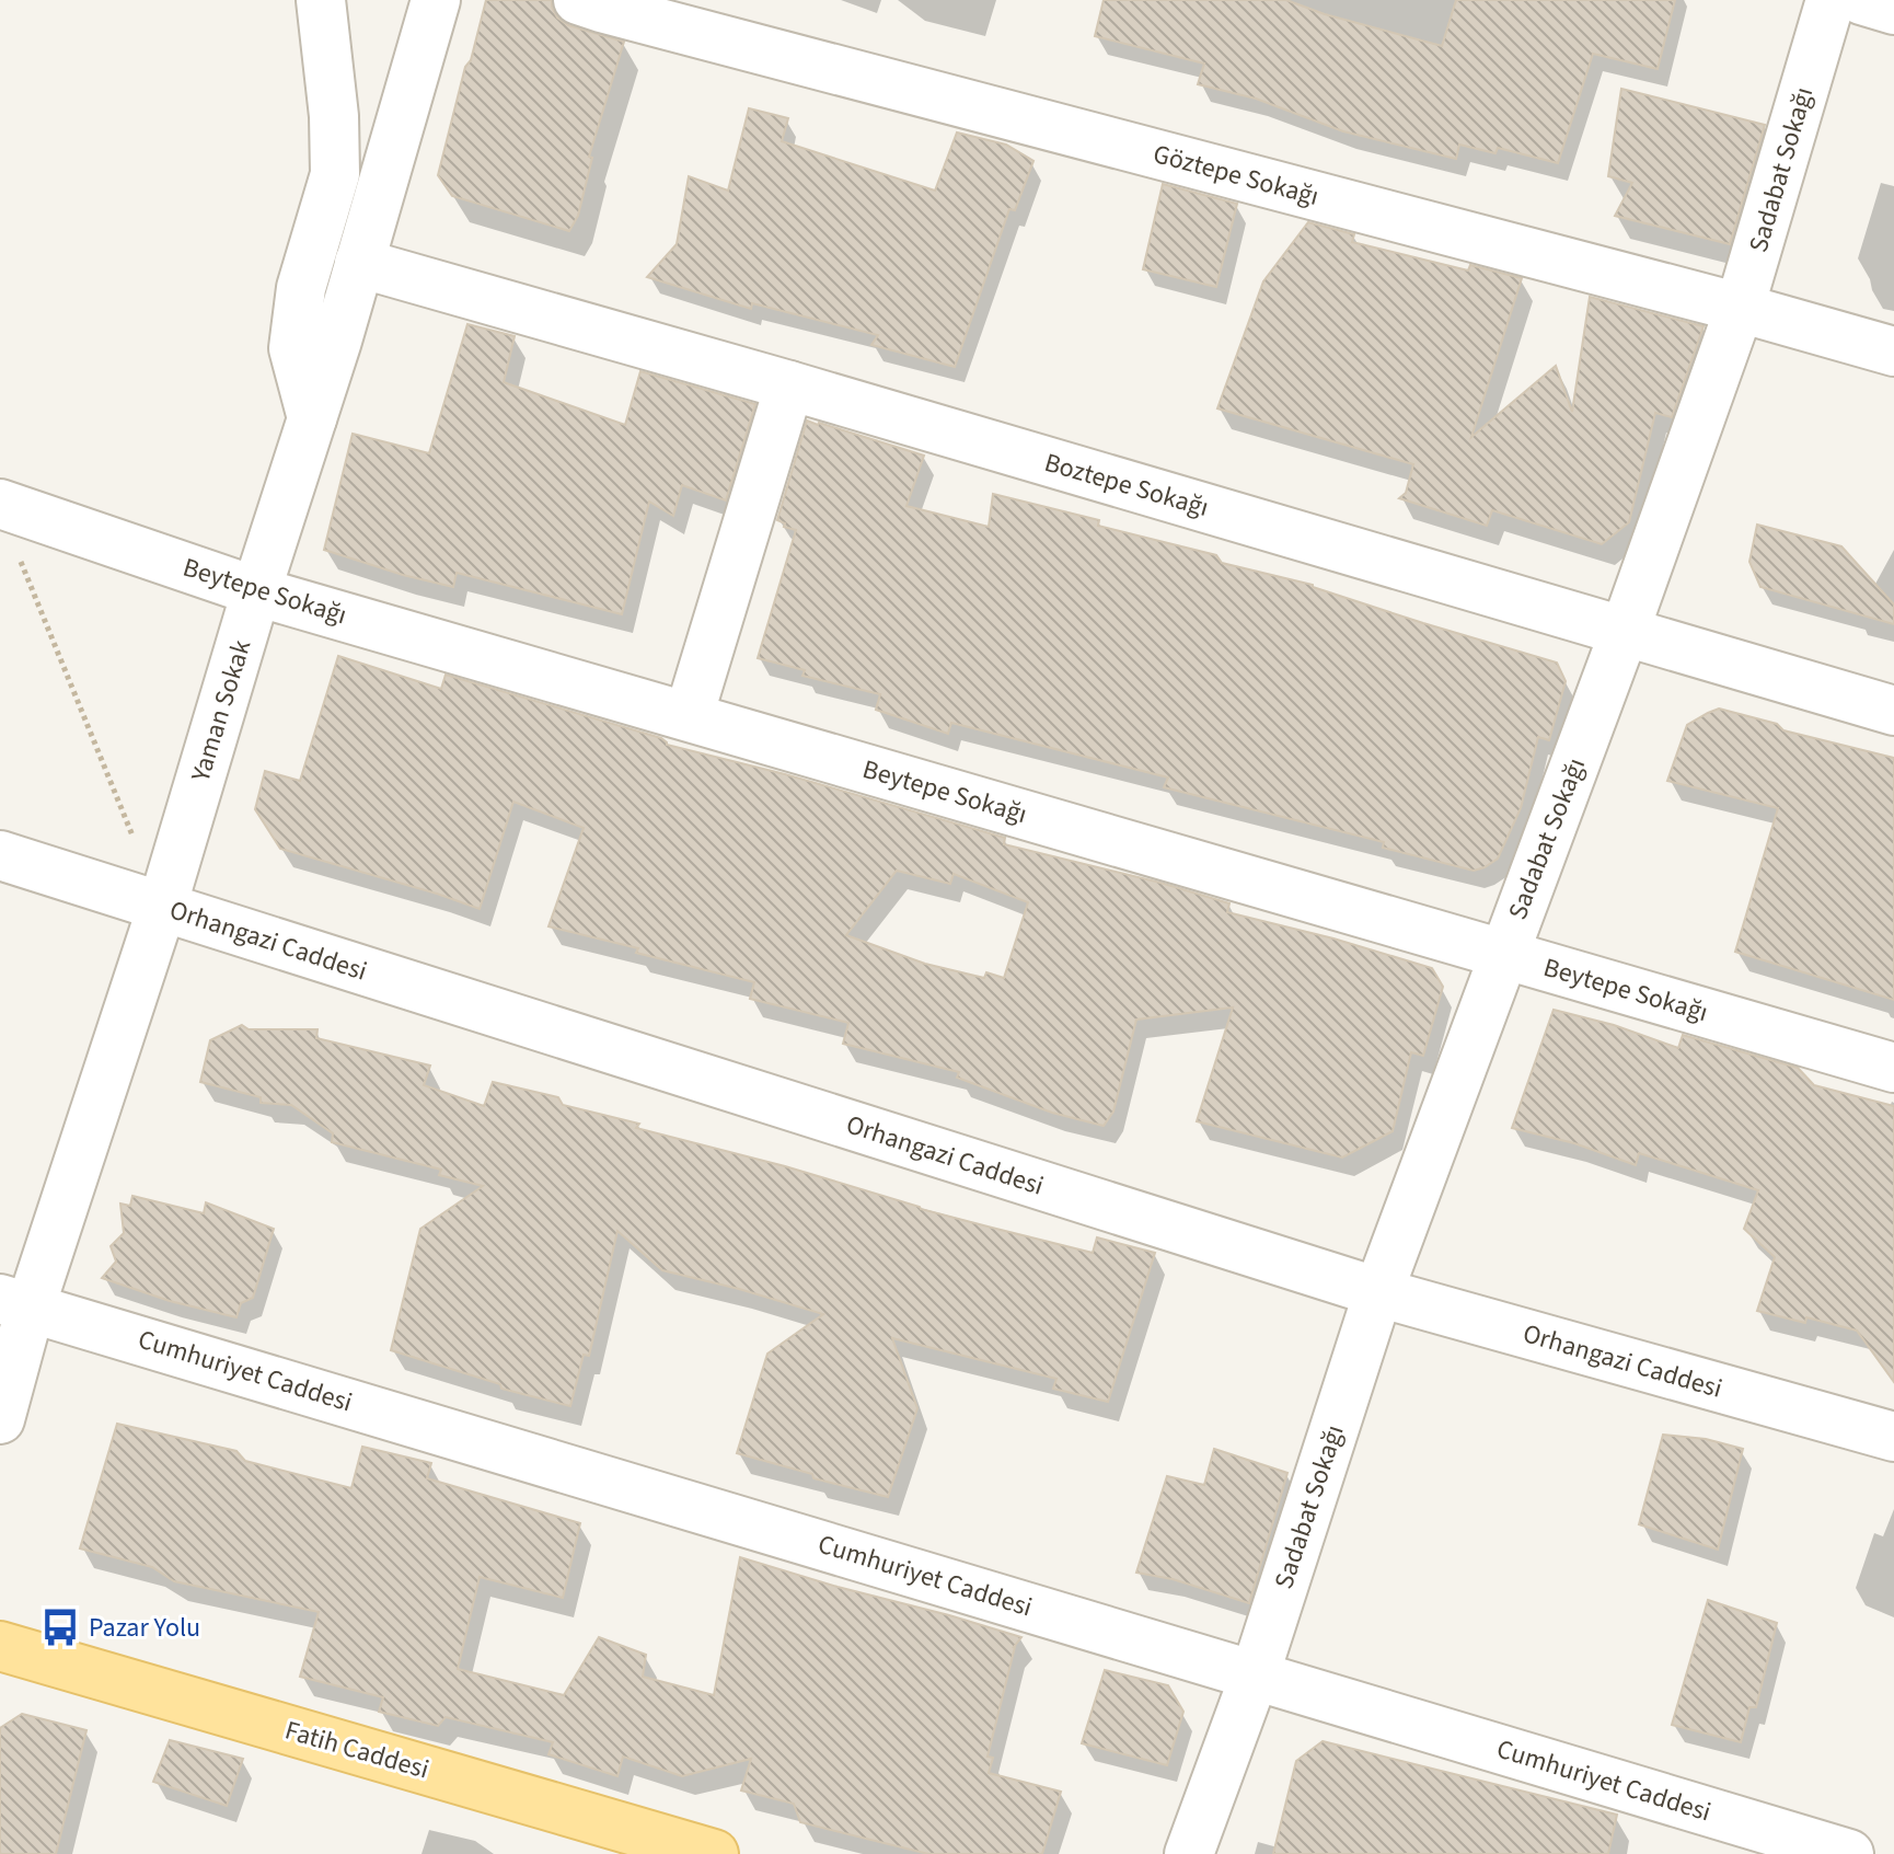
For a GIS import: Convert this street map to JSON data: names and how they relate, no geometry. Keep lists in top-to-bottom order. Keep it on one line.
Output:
{"streets":{"main road":["Fatih Caddesi"],"street":["Sadabat Sokağı","Göztepe Sokağı","Boztepe Sokağı","Beytepe Sokağı","Yaman Sokak","Orhangazi Caddesi","Cumhuriyet Caddesi"]},"crossings":[["Sadabat Sokağı","Göztepe Sokağı"],["Sadabat Sokağı","Boztepe Sokağı"],["Sadabat Sokağı","Beytepe Sokağı"],["Sadabat Sokağı","Orhangazi Caddesi"],["Sadabat Sokağı","Cumhuriyet Caddesi"],["Boztepe Sokağı","Yaman Sokak"],["Beytepe Sokağı","Yaman Sokak"],["Yaman Sokak","Orhangazi Caddesi"],["Yaman Sokak","Cumhuriyet Caddesi"]],"places":{"bus stop":["Pazar Yolu"]}}
